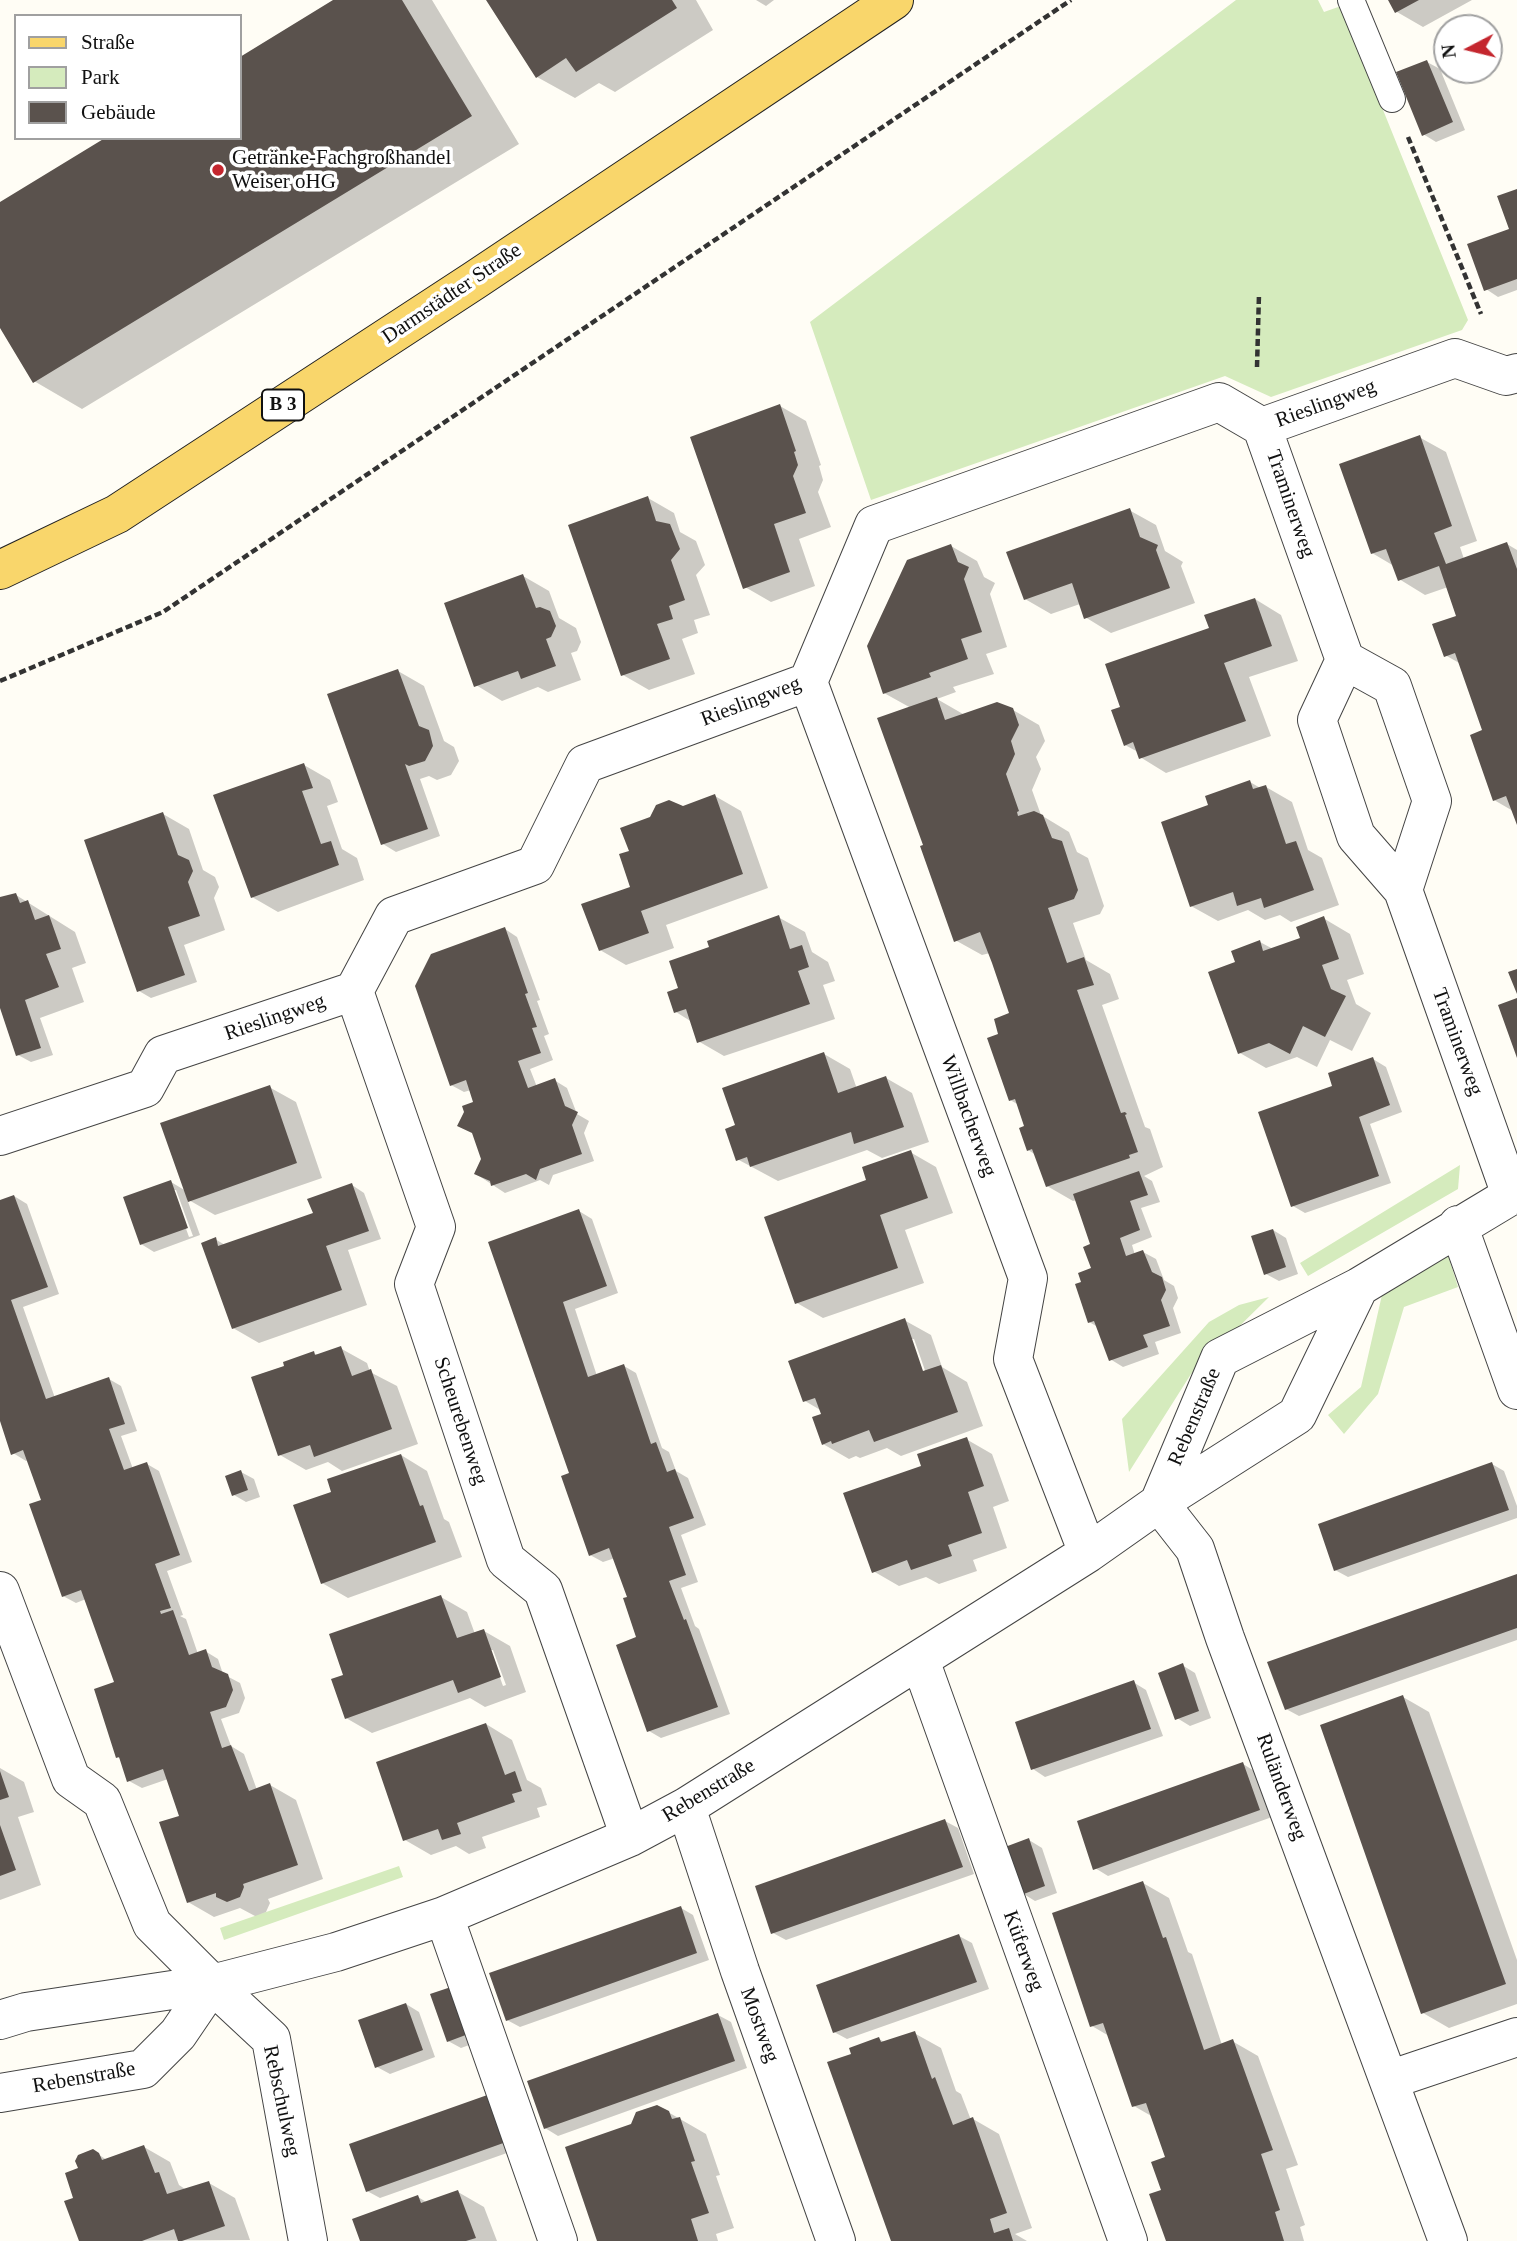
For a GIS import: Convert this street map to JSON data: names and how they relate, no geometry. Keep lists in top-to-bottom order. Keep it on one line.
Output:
{"streets":{"main road":["Darmstädter Straße","B 3"],"street":["Rieslingweg","Traminerweg","Willbacherweg","Rebenstraße","Scheurebenweg","Ruländerweg","Küferweg","Mostweg","Rebschulweg"]},"crossings":[["Rieslingweg","Traminerweg"],["Rieslingweg","Willbacherweg"],["Rieslingweg","Scheurebenweg"],["Traminerweg","Rebenstraße"],["Willbacherweg","Rebenstraße"],["Rebenstraße","Scheurebenweg"],["Rebenstraße","Ruländerweg"],["Rebenstraße","Küferweg"],["Rebenstraße","Mostweg"],["Rebenstraße","Rebschulweg"]],"places":["Getränke-Fachgroßhandel Weiser oHG"],"legend":["Straße","Park","Gebäude"],"north":"left"}
